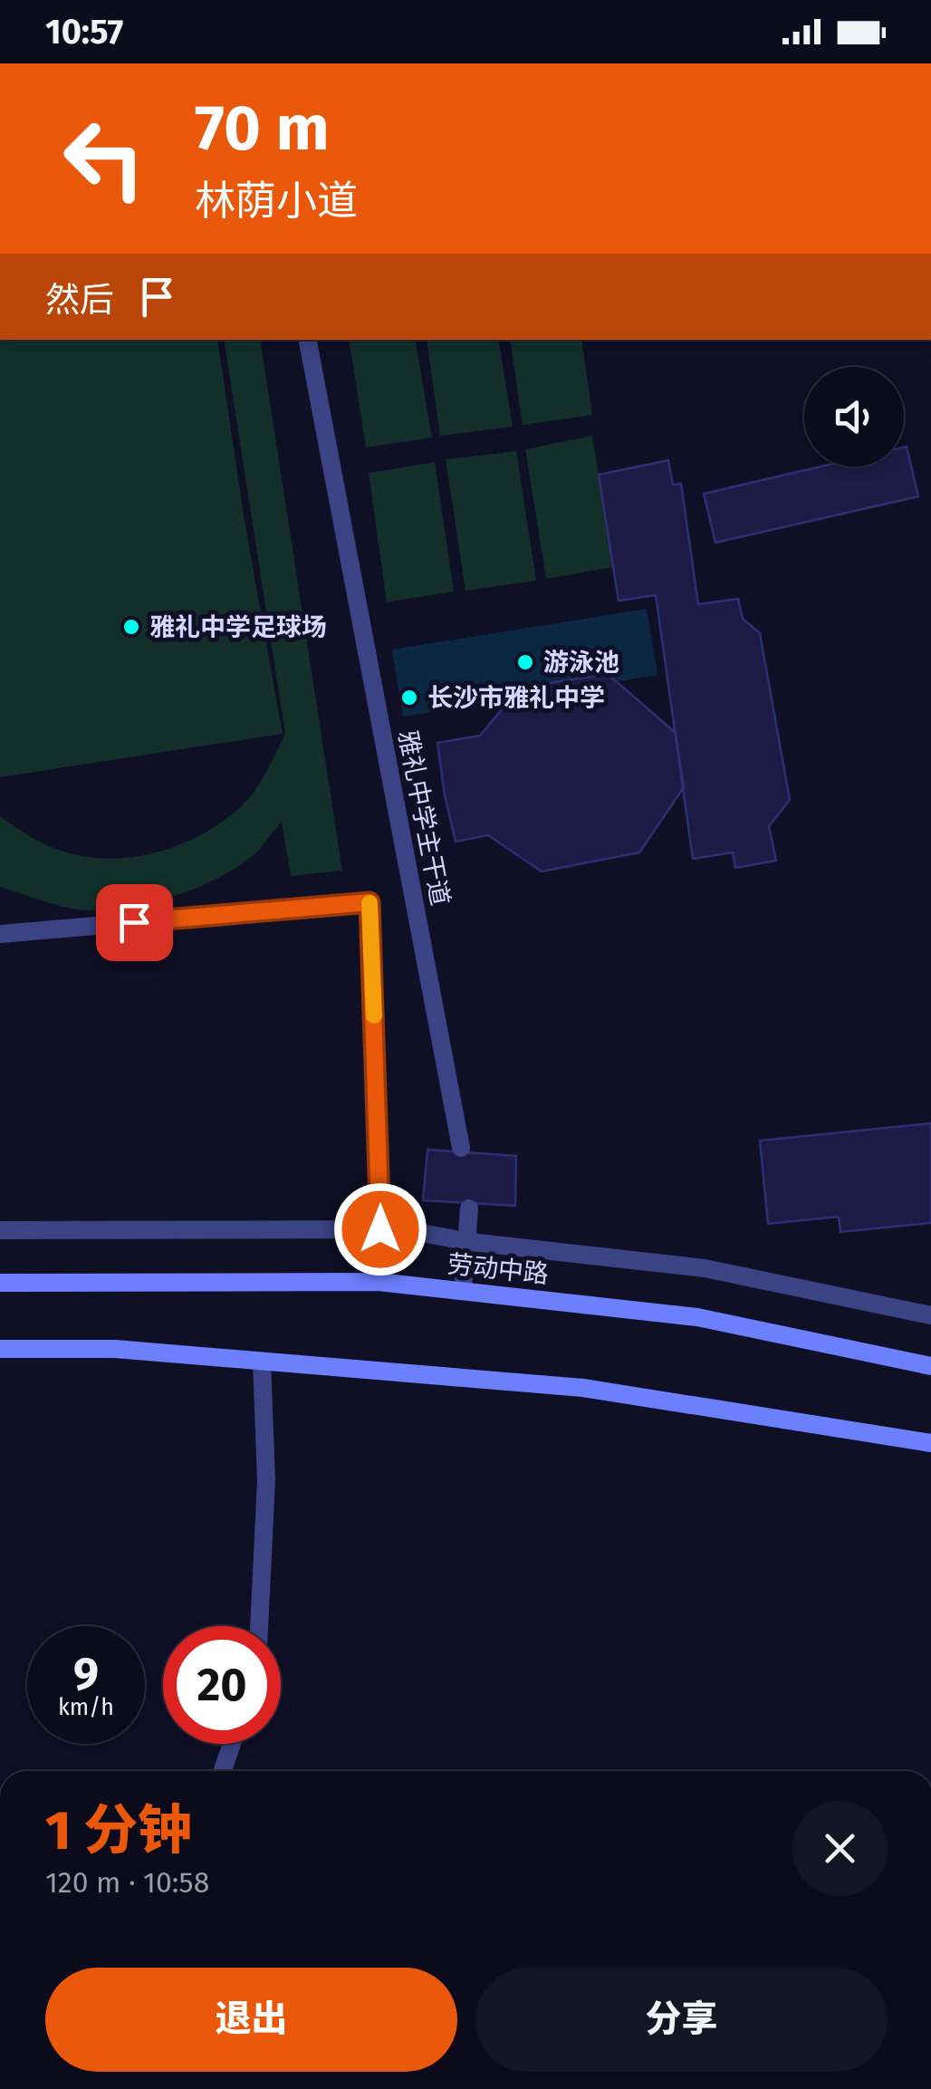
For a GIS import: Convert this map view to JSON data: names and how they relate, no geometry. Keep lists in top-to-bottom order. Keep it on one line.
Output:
{"streets":{"main road":["劳动中路"],"street":["雅礼中学主干道"]},"places":["雅礼中学足球场","游泳池","长沙市雅礼中学"],"page":{"status":"10:57","turn":["70 m","林荫小道"],"then":"然后","speed":"9 km/h","limit":"20","heading":["1 分钟","120 m · 10:58"],"buttons":["退出","分享"]}}
